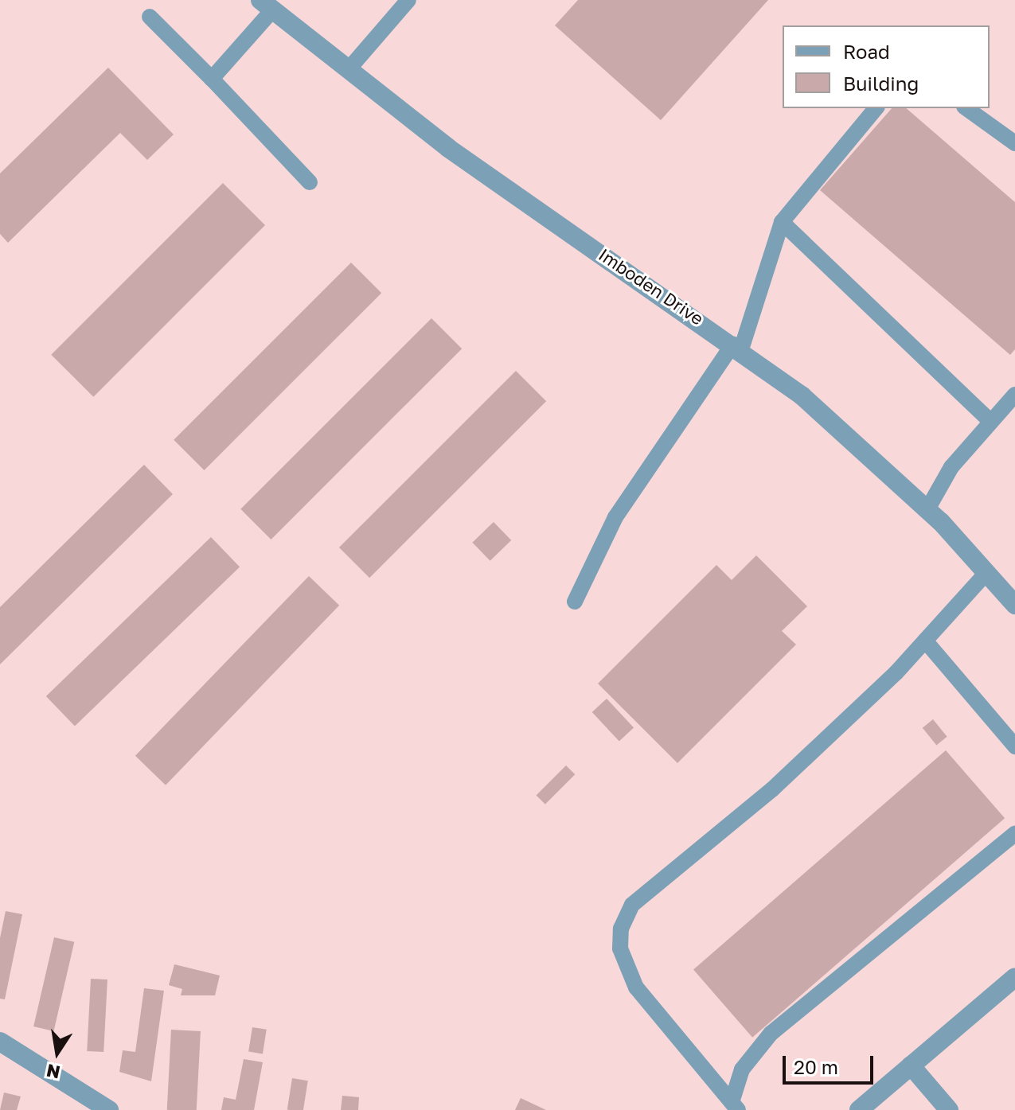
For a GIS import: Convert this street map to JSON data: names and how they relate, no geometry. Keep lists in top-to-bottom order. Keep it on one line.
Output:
{"streets":{"street":["Imboden Drive"]},"legend":["Road","Building"],"scale_bar":"20 m","north":"bottom"}
